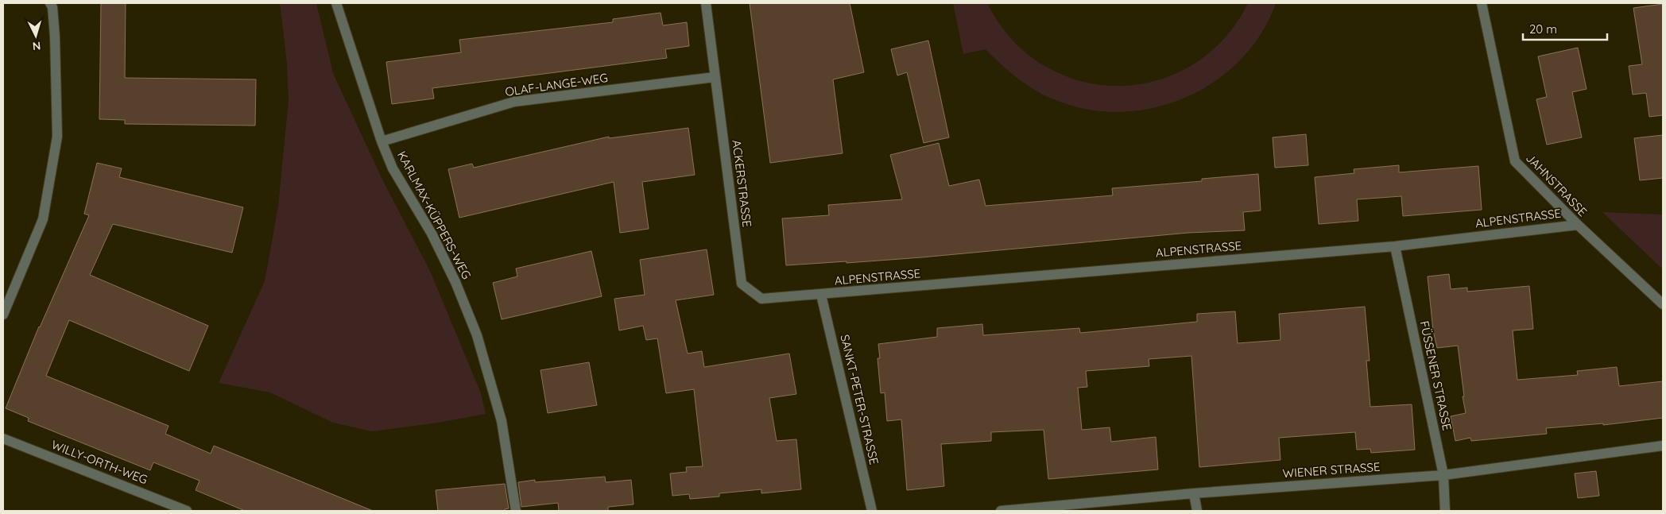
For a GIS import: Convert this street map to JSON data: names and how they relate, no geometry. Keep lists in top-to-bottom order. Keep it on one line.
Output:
{"streets":{"street":["OLAF-LANGE-WEG","ACKERSTRASSE","JAHNSTRASSE","KARLMAX-KÜPPERS-WEG","ALPENSTRASSE","FÜSSENER STRASSE","SANKT-PETER-STRASSE","WILLY-ORTH-WEG","WIENER STRASSE"]},"crossings":[["OLAF-LANGE-WEG","ACKERSTRASSE"],["OLAF-LANGE-WEG","KARLMAX-KÜPPERS-WEG"],["ACKERSTRASSE","ALPENSTRASSE"],["ACKERSTRASSE","SANKT-PETER-STRASSE"],["JAHNSTRASSE","ALPENSTRASSE"],["ALPENSTRASSE","FÜSSENER STRASSE"],["ALPENSTRASSE","SANKT-PETER-STRASSE"],["FÜSSENER STRASSE","WIENER STRASSE"]],"scale_bar":"20 m","north":"bottom"}
